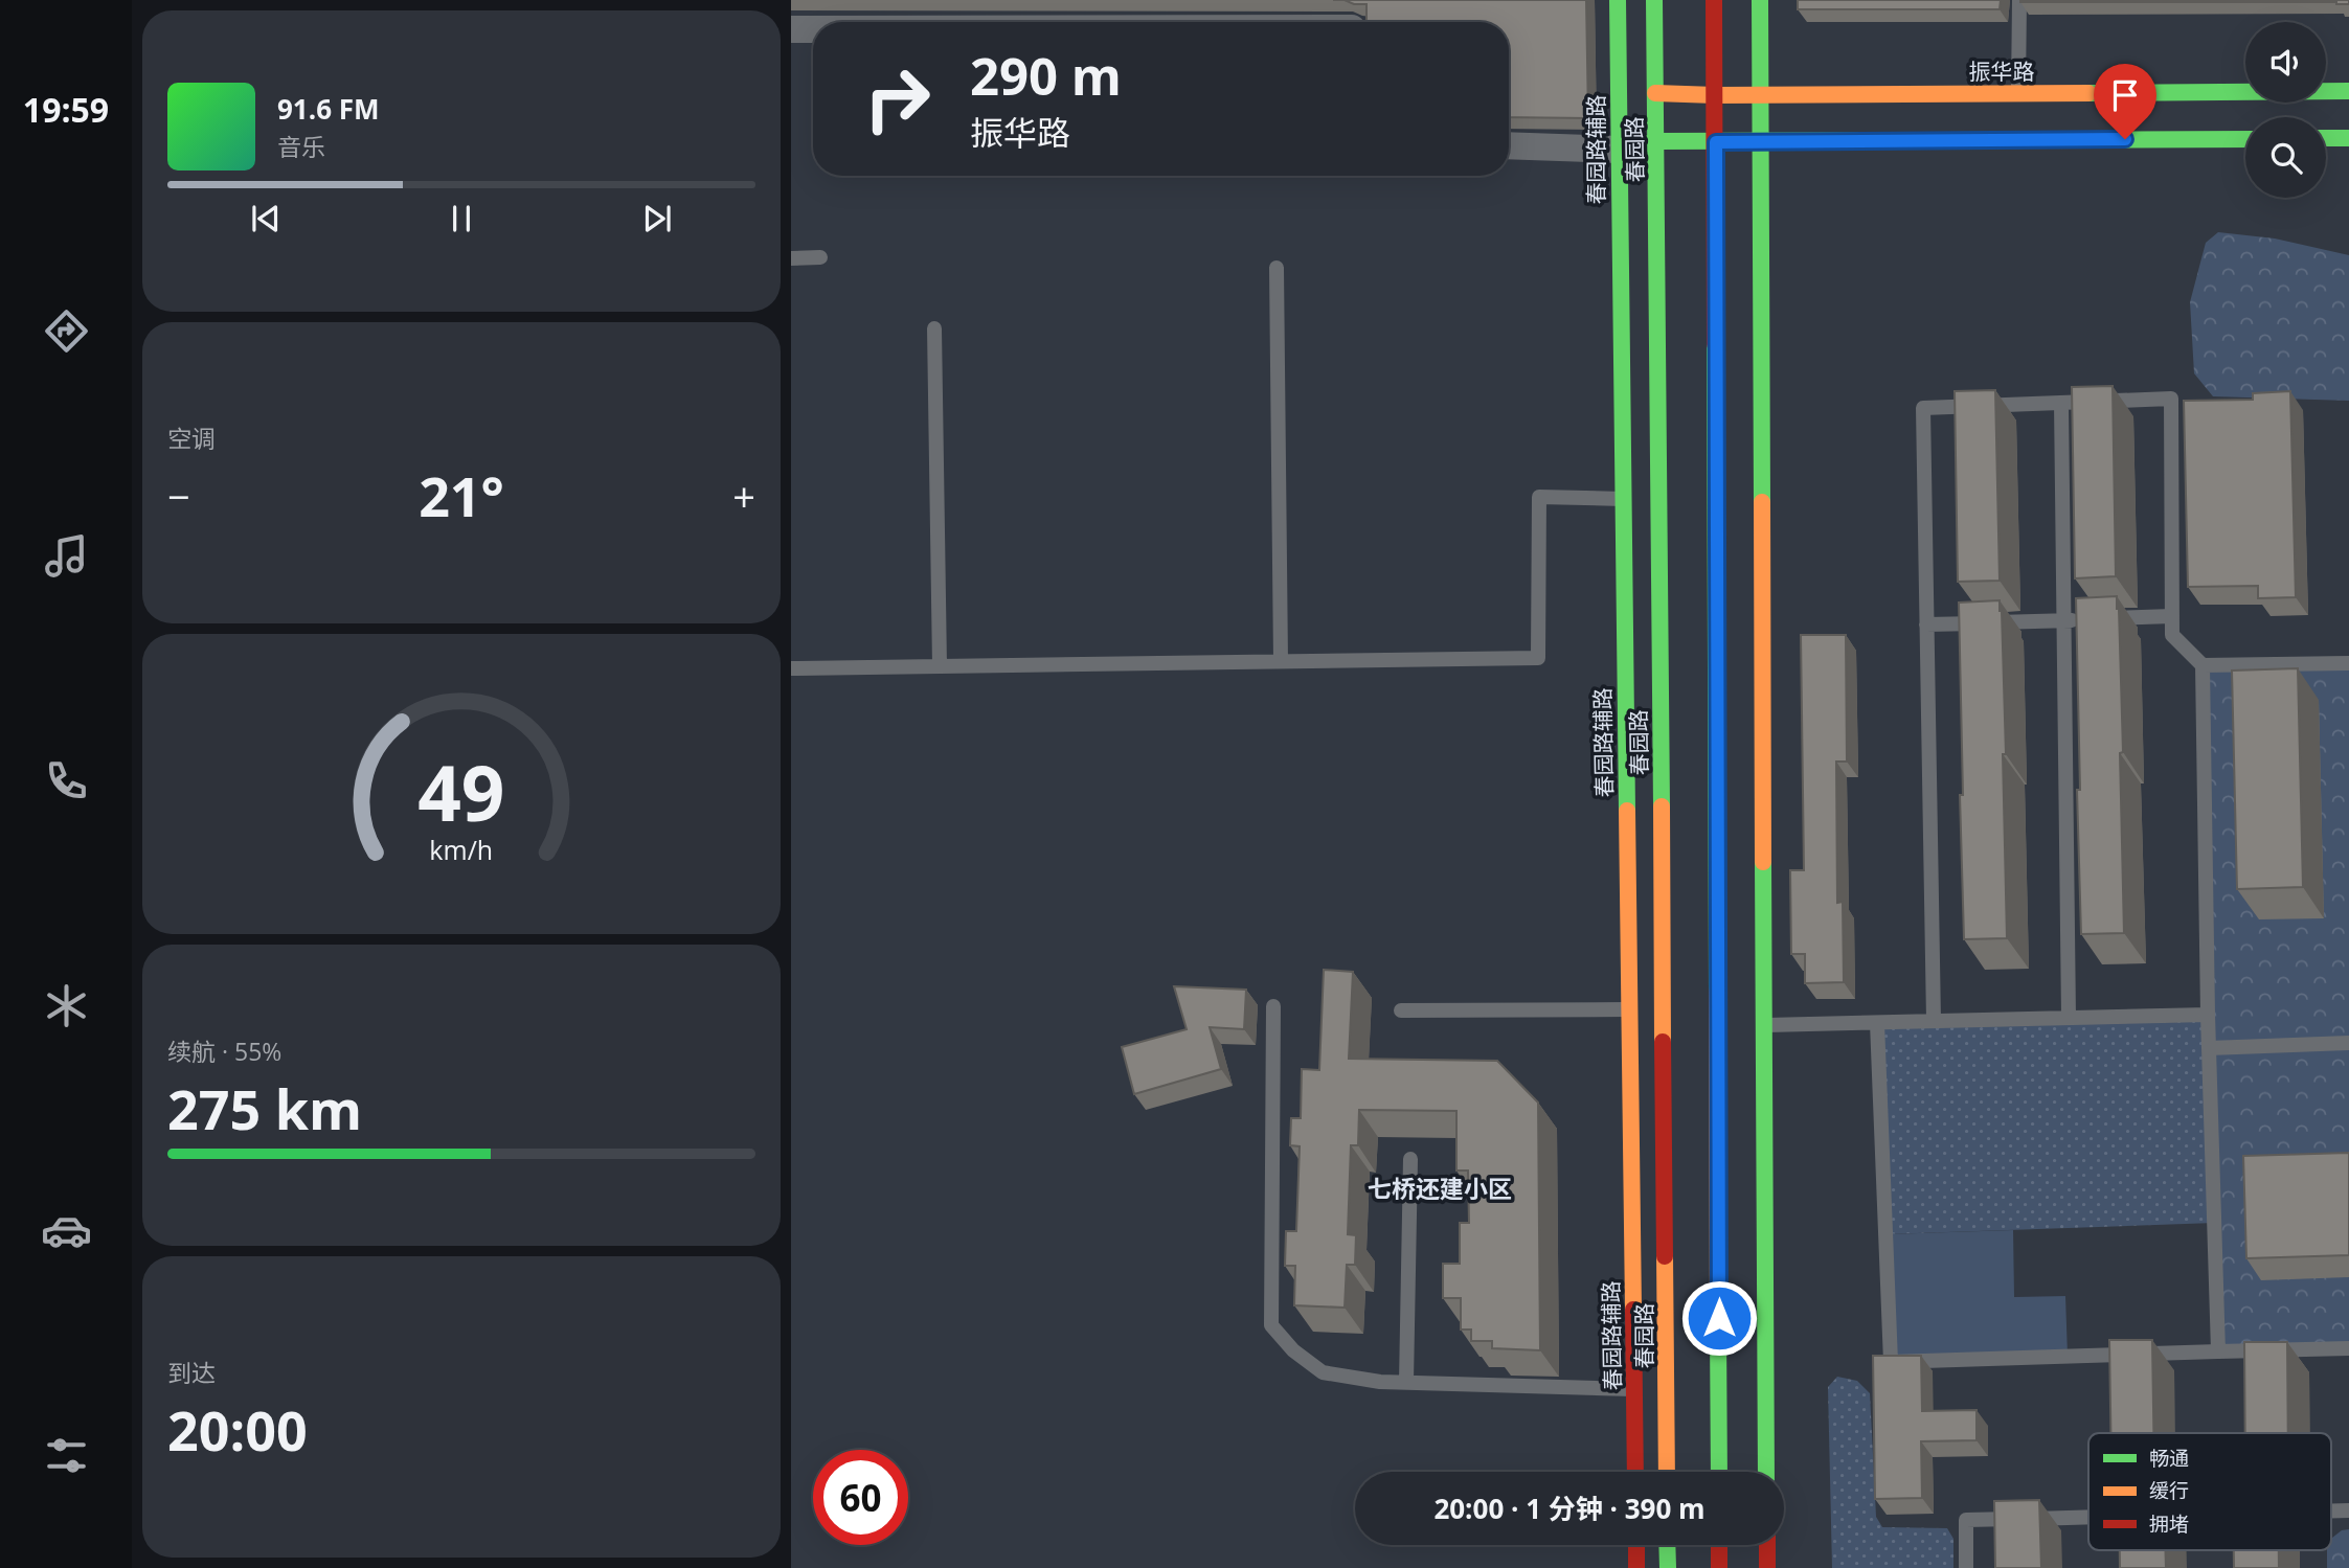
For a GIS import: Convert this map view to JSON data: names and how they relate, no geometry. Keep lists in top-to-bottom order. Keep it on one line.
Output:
{"streets":{"main road":["振华路","春园路辅路","春园路"]},"crossings":[["振华路","春园路"],["春园路辅路","春园路"]],"districts":["七桥还建小区"],"legend":["畅通","缓行","拥堵"],"page":{"tabs":"19:59","turn":["290 m","振华路"],"song":["91.6 FM","音乐"],"tile":["空调",["续航 · 55%","275 km"],["到达","20:00"]],"heat":["−","21°","+"],"limit":"60","trip":"20:00 · 1 分钟 · 390 m","gauge":["49","km/h"]}}
